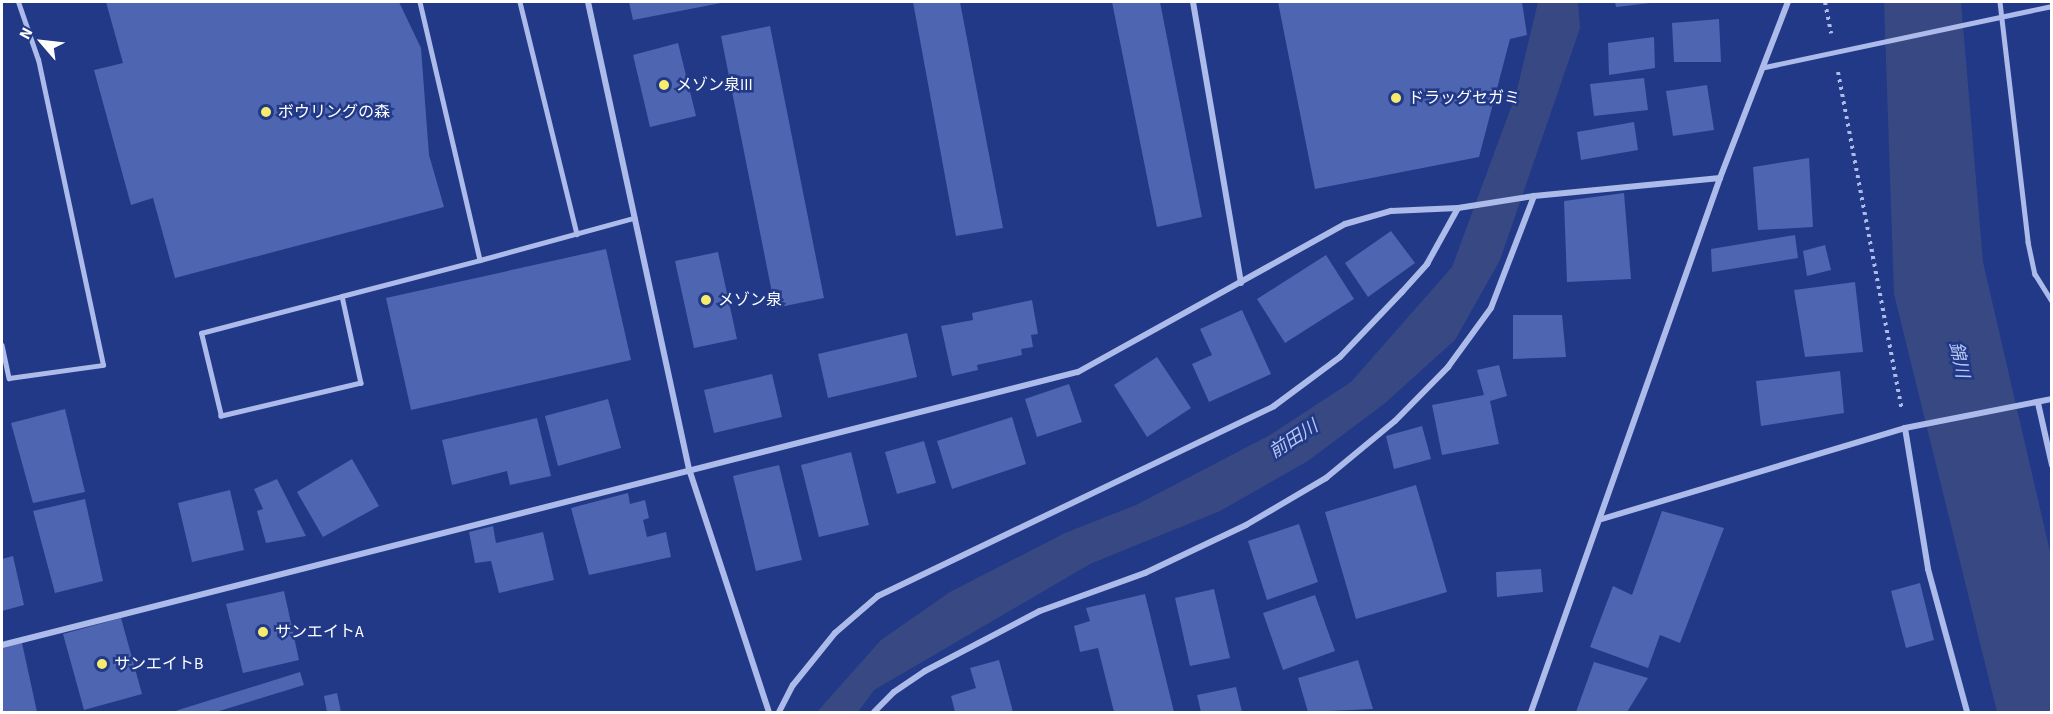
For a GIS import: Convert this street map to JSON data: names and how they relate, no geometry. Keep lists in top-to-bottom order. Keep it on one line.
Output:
{"water":["錦川","前田川"],"places":["メゾン泉III","ドラッグセガミ","ボウリングの森","メゾン泉","サンエイトA","サンエイトB"],"north":"top left"}
